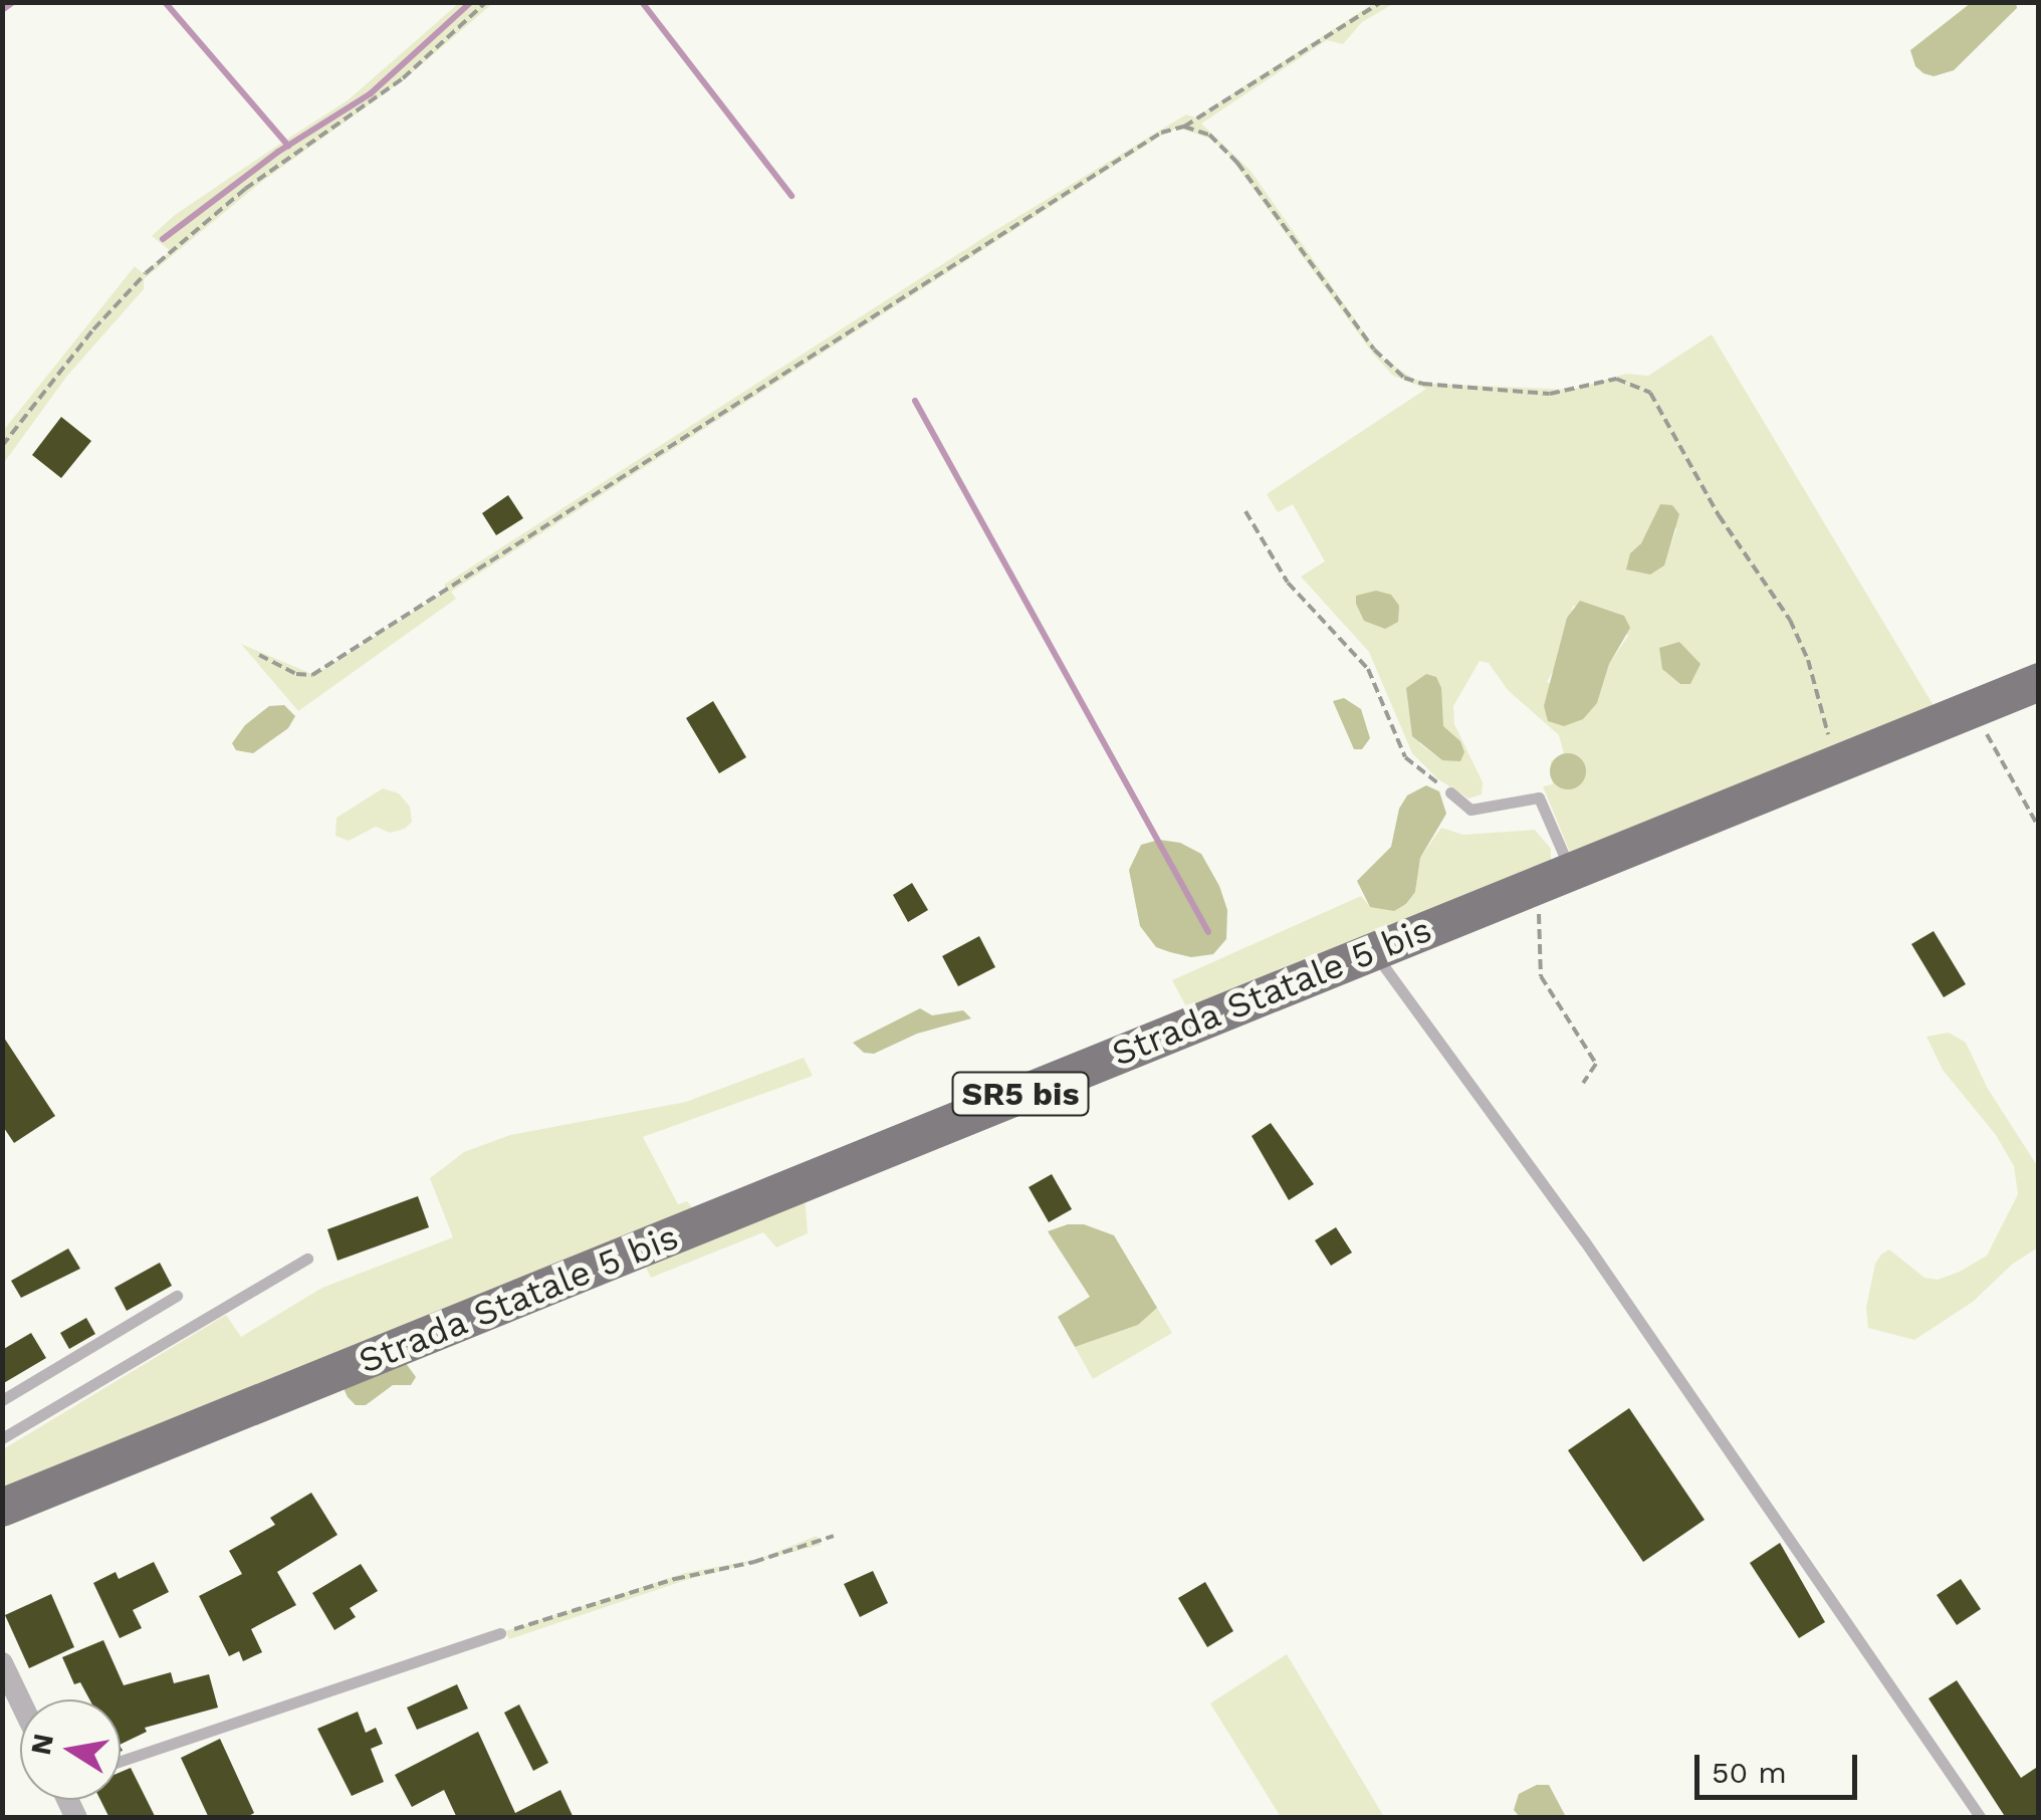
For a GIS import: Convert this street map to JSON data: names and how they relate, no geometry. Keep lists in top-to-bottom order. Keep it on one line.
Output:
{"streets":{"main road":["Strada Statale 5 bis","SR5 bis"]},"scale_bar":"50 m","north":"left"}
